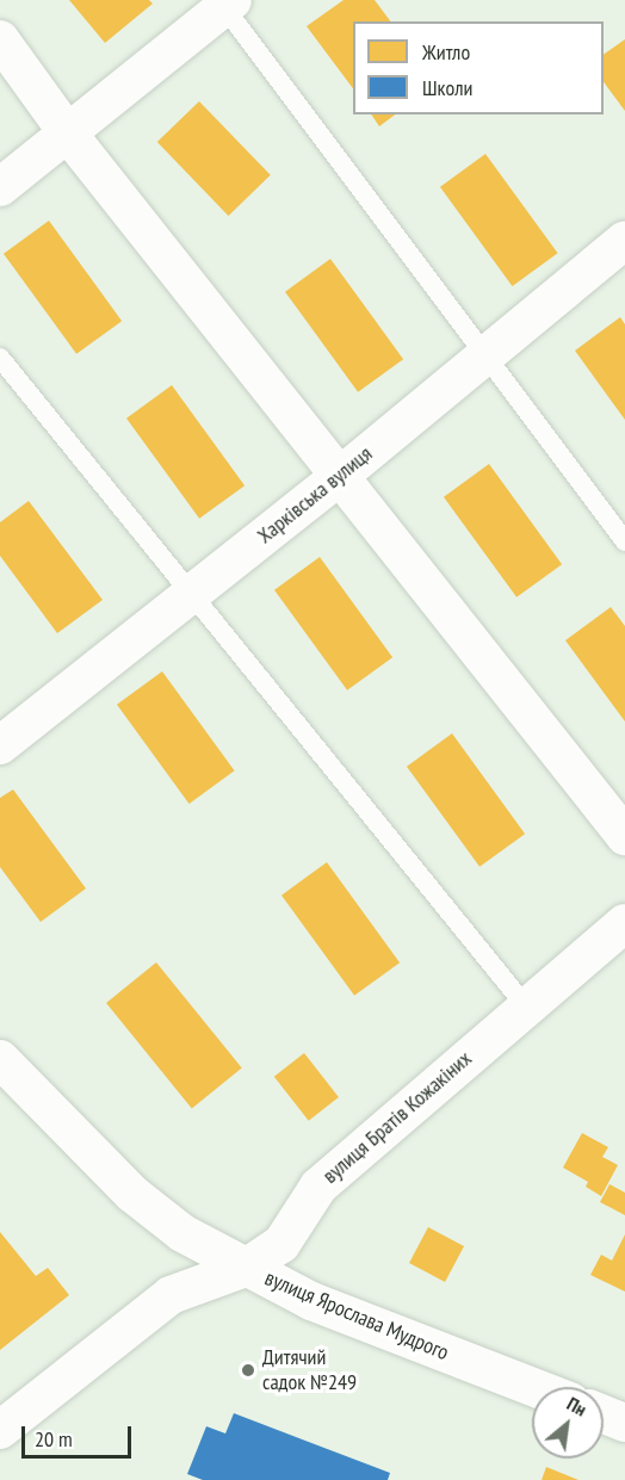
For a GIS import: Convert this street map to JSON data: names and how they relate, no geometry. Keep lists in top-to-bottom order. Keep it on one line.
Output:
{"streets":{"street":["Харківська вулиця","вулиця Братів Кожакіних","вулиця Ярослава Мудрого"]},"crossings":[["вулиця Братів Кожакіних","вулиця Ярослава Мудрого"]],"places":["Дитячий садок №249"],"legend":["Житло","Школи"],"scale_bar":"20 m","north":"top right"}
